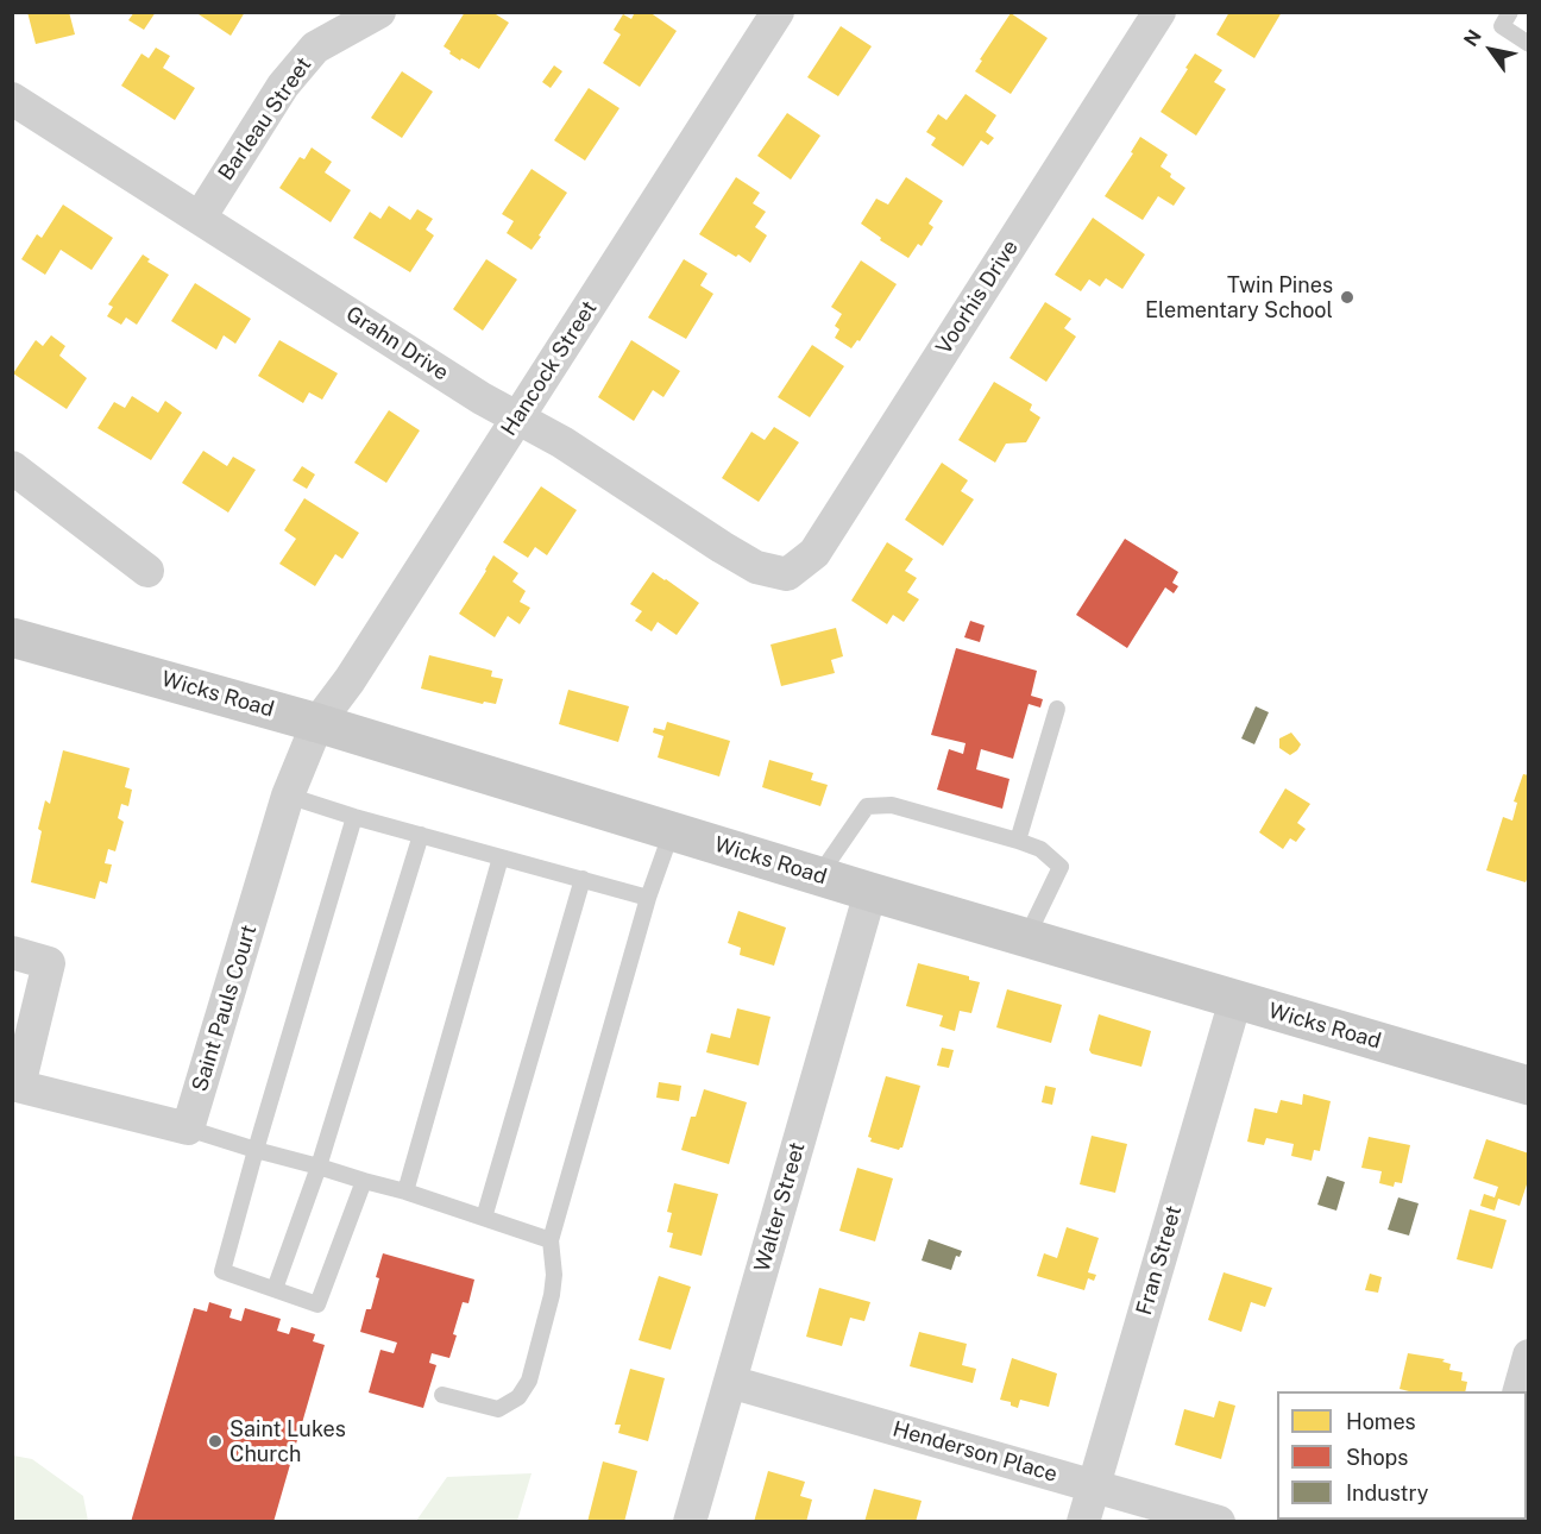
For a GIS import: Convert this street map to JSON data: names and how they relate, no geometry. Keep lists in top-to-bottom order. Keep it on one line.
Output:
{"streets":{"main road":["Wicks Road"],"street":["Barleau Street","Voorhis Drive","Grahn Drive","Hancock Street","Saint Pauls Court","Walter Street","Fran Street","Henderson Place"]},"crossings":[["Barleau Street","Grahn Drive"],["Voorhis Drive","Grahn Drive"],["Grahn Drive","Hancock Street"],["Hancock Street","Wicks Road"],["Hancock Street","Saint Pauls Court"],["Wicks Road","Saint Pauls Court"],["Wicks Road","Walter Street"],["Wicks Road","Fran Street"],["Walter Street","Henderson Place"],["Fran Street","Henderson Place"]],"places":["Twin Pines Elementary School","Saint Lukes Church"],"legend":["Homes","Shops","Industry"],"north":"top left"}
